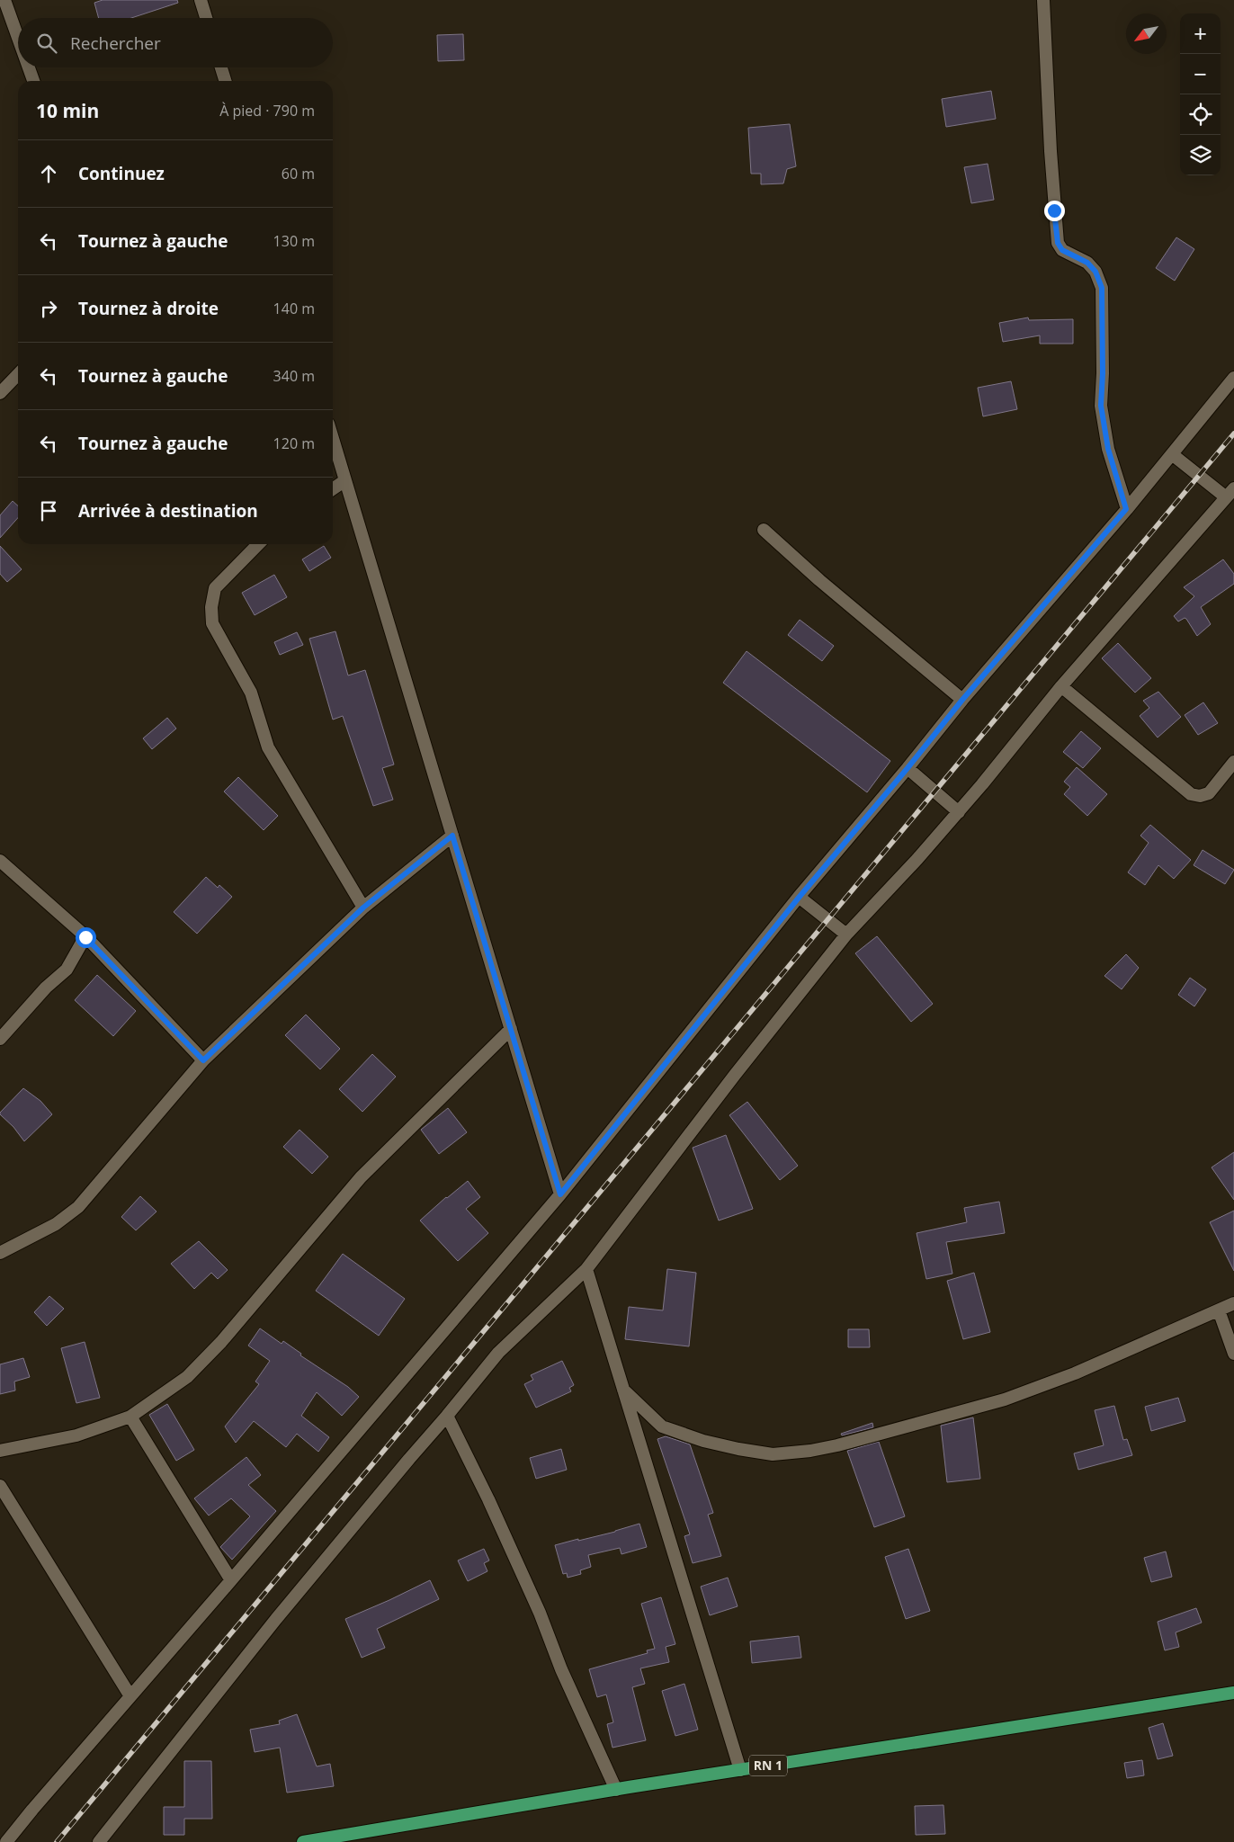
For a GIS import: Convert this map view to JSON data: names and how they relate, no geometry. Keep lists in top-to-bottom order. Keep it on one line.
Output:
{"streets":{"main road":["RN 1"]},"north":"bottom left","page":{"map_buttons":["+","−"],"search":"Rechercher","heading":["10 min","À pied · 790 m"],"list":[["Continuez","60 m"],["Tournez à gauche","130 m"],["Tournez à droite","140 m"],["Tournez à gauche","340 m"],["Tournez à gauche","120 m"],"Arrivée à destination"]}}
